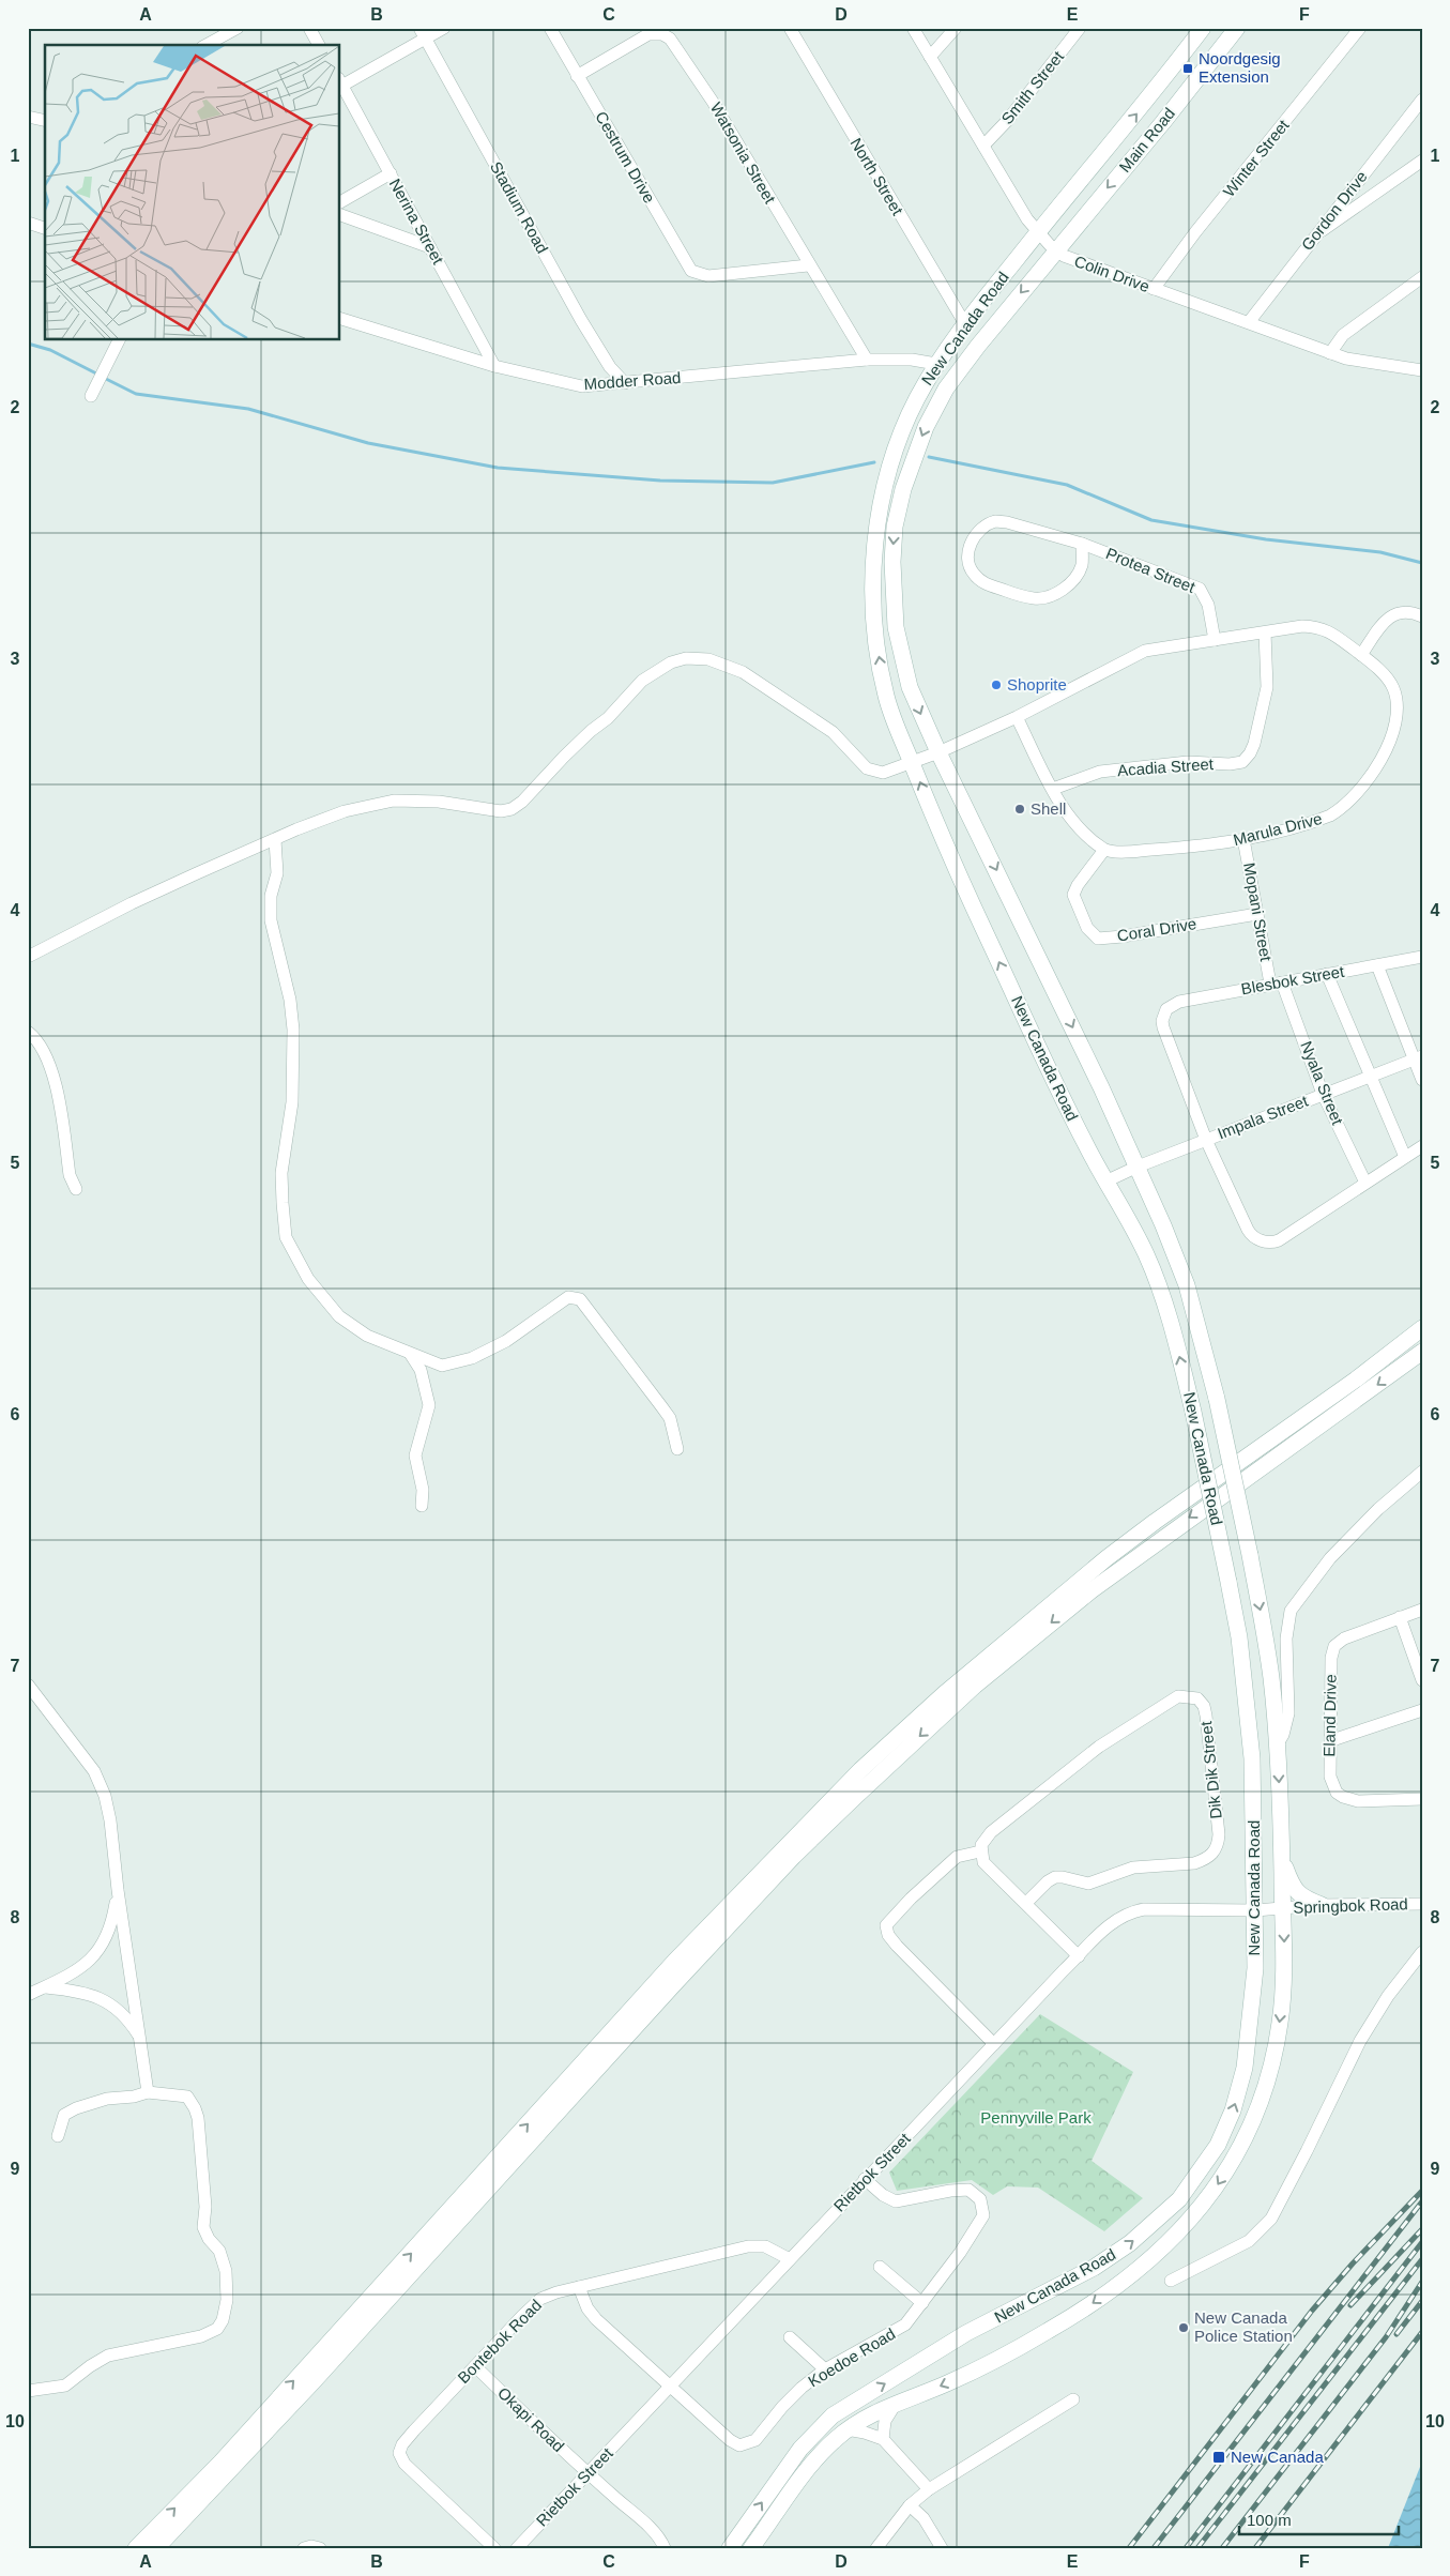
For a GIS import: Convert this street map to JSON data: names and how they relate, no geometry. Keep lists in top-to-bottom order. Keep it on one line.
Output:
{"streets":{"main road":["Main Road","New Canada Road"],"street":["Smith Street","Watsonia Street","Cestrum Drive","Winter Street","North Street","Stadium Road","Gordon Drive","Nerina Street","Colin Drive","Modder Road","Protea Street","Acadia Street","Marula Drive","Mopani Street","Coral Drive","Blesbok Street","Nyala Street","Impala Street","Eland Drive","Dik Dik Street","Springbok Road","Rietbok Street","Bontebok Road","Koedoe Road","Okapi Road"]},"crossings":[["Smith Street","Colin Drive"],["Main Road","Colin Drive"],["Main Road","New Canada Road"],["Watsonia Street","Cestrum Drive"],["Watsonia Street","Modder Road"],["Winter Street","Colin Drive"],["North Street","New Canada Road"],["Stadium Road","Modder Road"],["Gordon Drive","Colin Drive"],["Nerina Street","Modder Road"],["Colin Drive","New Canada Road"],["New Canada Road","Modder Road"],["New Canada Road","Marula Drive"],["New Canada Road","Impala Street"],["New Canada Road","Springbok Road"],["New Canada Road","Rietbok Street"],["Protea Street","Marula Drive"],["Acadia Street","Marula Drive"],["Marula Drive","Mopani Street"],["Marula Drive","Coral Drive"],["Mopani Street","Coral Drive"],["Mopani Street","Blesbok Street"],["Mopani Street","Nyala Street"],["Blesbok Street","Nyala Street"],["Blesbok Street","Impala Street"],["Nyala Street","Impala Street"],["Springbok Road","Rietbok Street"],["Rietbok Street","Bontebok Road"],["Rietbok Street","Koedoe Road"],["Rietbok Street","Okapi Road"],["Bontebok Road","Koedoe Road"],["Bontebok Road","Okapi Road"]],"parks":["Pennyville Park"],"places":{"transit":["Noordgesig Extension","New Canada"],"other":["Shoprite","Shell","New Canada Police Station"]},"scale_bar":"100 m","grid":{"columns":["A","B","C","D","E","F"],"rows":["1","2","3","4","5","6","7","8","9","10"]}}
